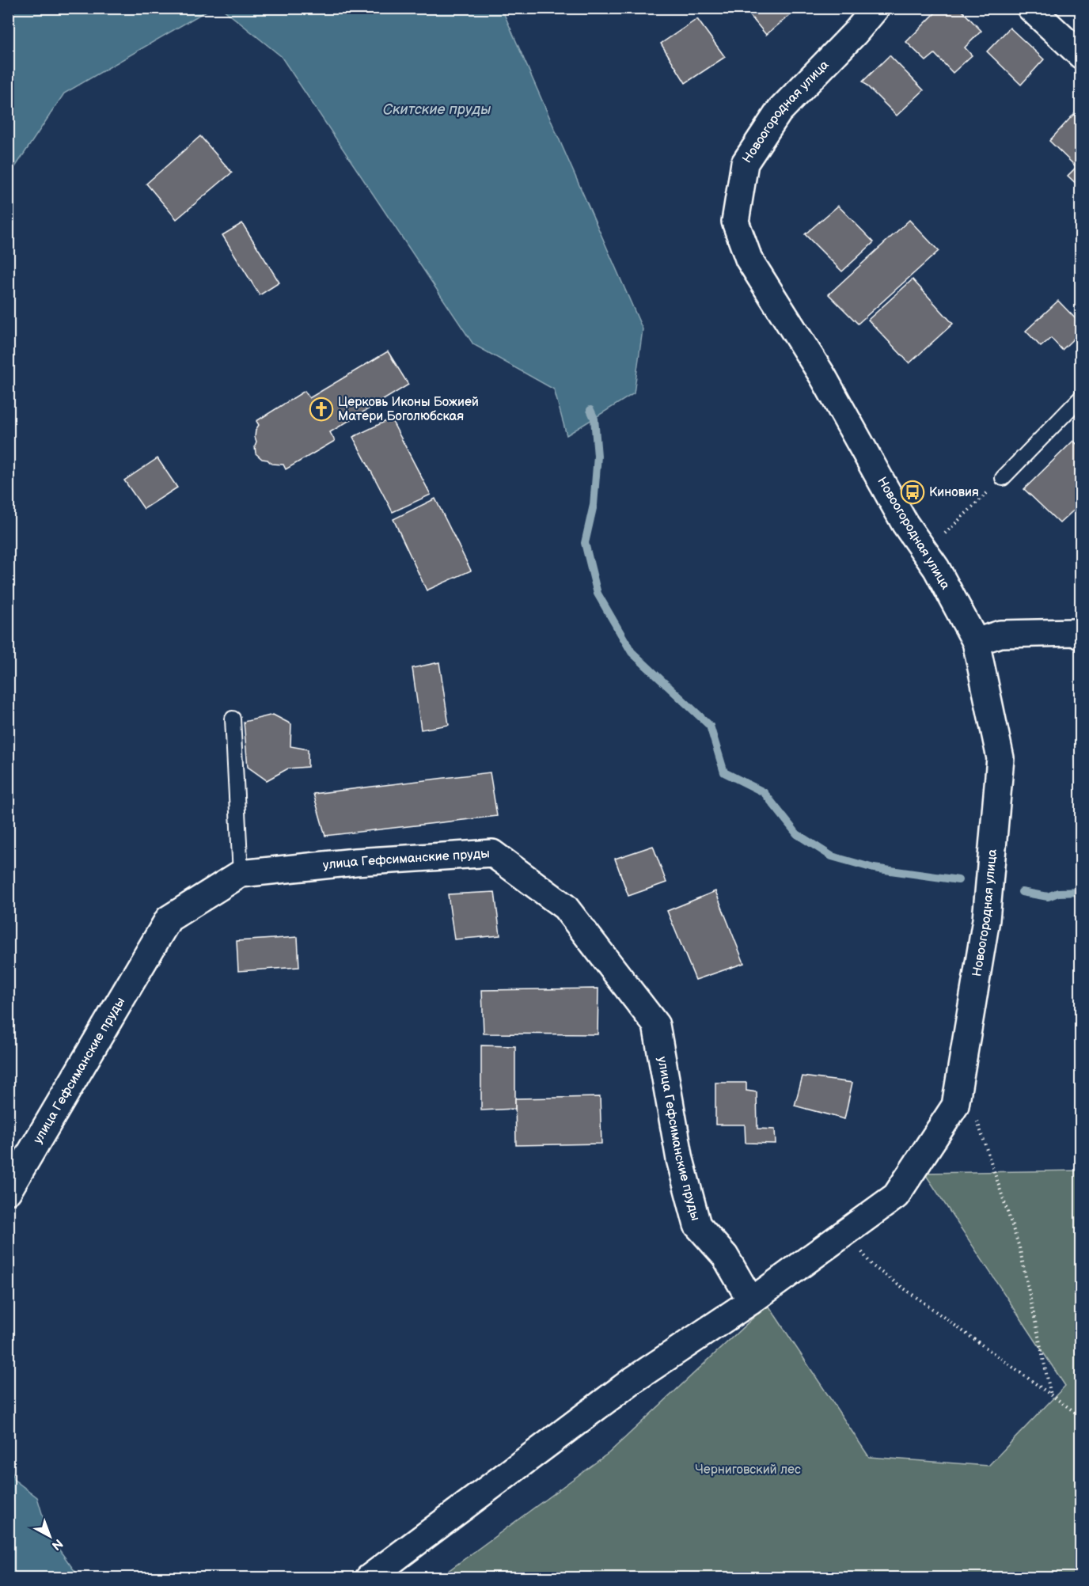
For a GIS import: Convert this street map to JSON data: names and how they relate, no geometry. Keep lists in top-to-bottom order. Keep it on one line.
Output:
{"streets":{"street":["Новоогородная улица","улица Гефсиманские пруды"]},"water":["Скитские пруды"],"parks":["Черниговский лес"],"places":{"church":["Церковь Иконы Божией Матери Боголюбская"],"bus stop":["Киновия"]},"north":"bottom right"}
